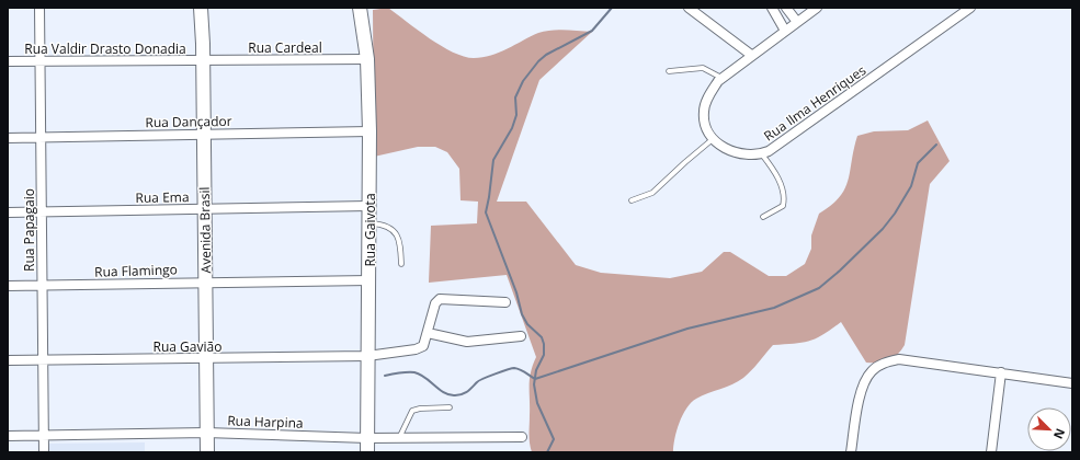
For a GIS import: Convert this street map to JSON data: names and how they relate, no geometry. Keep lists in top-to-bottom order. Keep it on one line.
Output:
{"streets":{"street":["Rua Cardeal","Rua Valdir Drasto Donadia","Rua Ilma Henriques","Rua Dançador","Rua Ema","Rua Papagaio","Avenida Brasil","Rua Gaivota","Rua Flamingo","Rua Gavião","Rua Harpina"]},"crossings":[["Rua Cardeal","Rua Valdir Drasto Donadia"],["Rua Cardeal","Avenida Brasil"],["Rua Cardeal","Rua Gaivota"],["Rua Valdir Drasto Donadia","Rua Papagaio"],["Rua Valdir Drasto Donadia","Avenida Brasil"],["Rua Dançador","Rua Papagaio"],["Rua Dançador","Avenida Brasil"],["Rua Dançador","Rua Gaivota"],["Rua Ema","Rua Papagaio"],["Rua Ema","Avenida Brasil"],["Rua Ema","Rua Gaivota"],["Rua Papagaio","Rua Flamingo"],["Rua Papagaio","Rua Gavião"],["Rua Papagaio","Rua Harpina"],["Avenida Brasil","Rua Flamingo"],["Avenida Brasil","Rua Gavião"],["Avenida Brasil","Rua Harpina"],["Rua Gaivota","Rua Flamingo"],["Rua Gaivota","Rua Gavião"],["Rua Gaivota","Rua Harpina"]],"north":"bottom right"}
